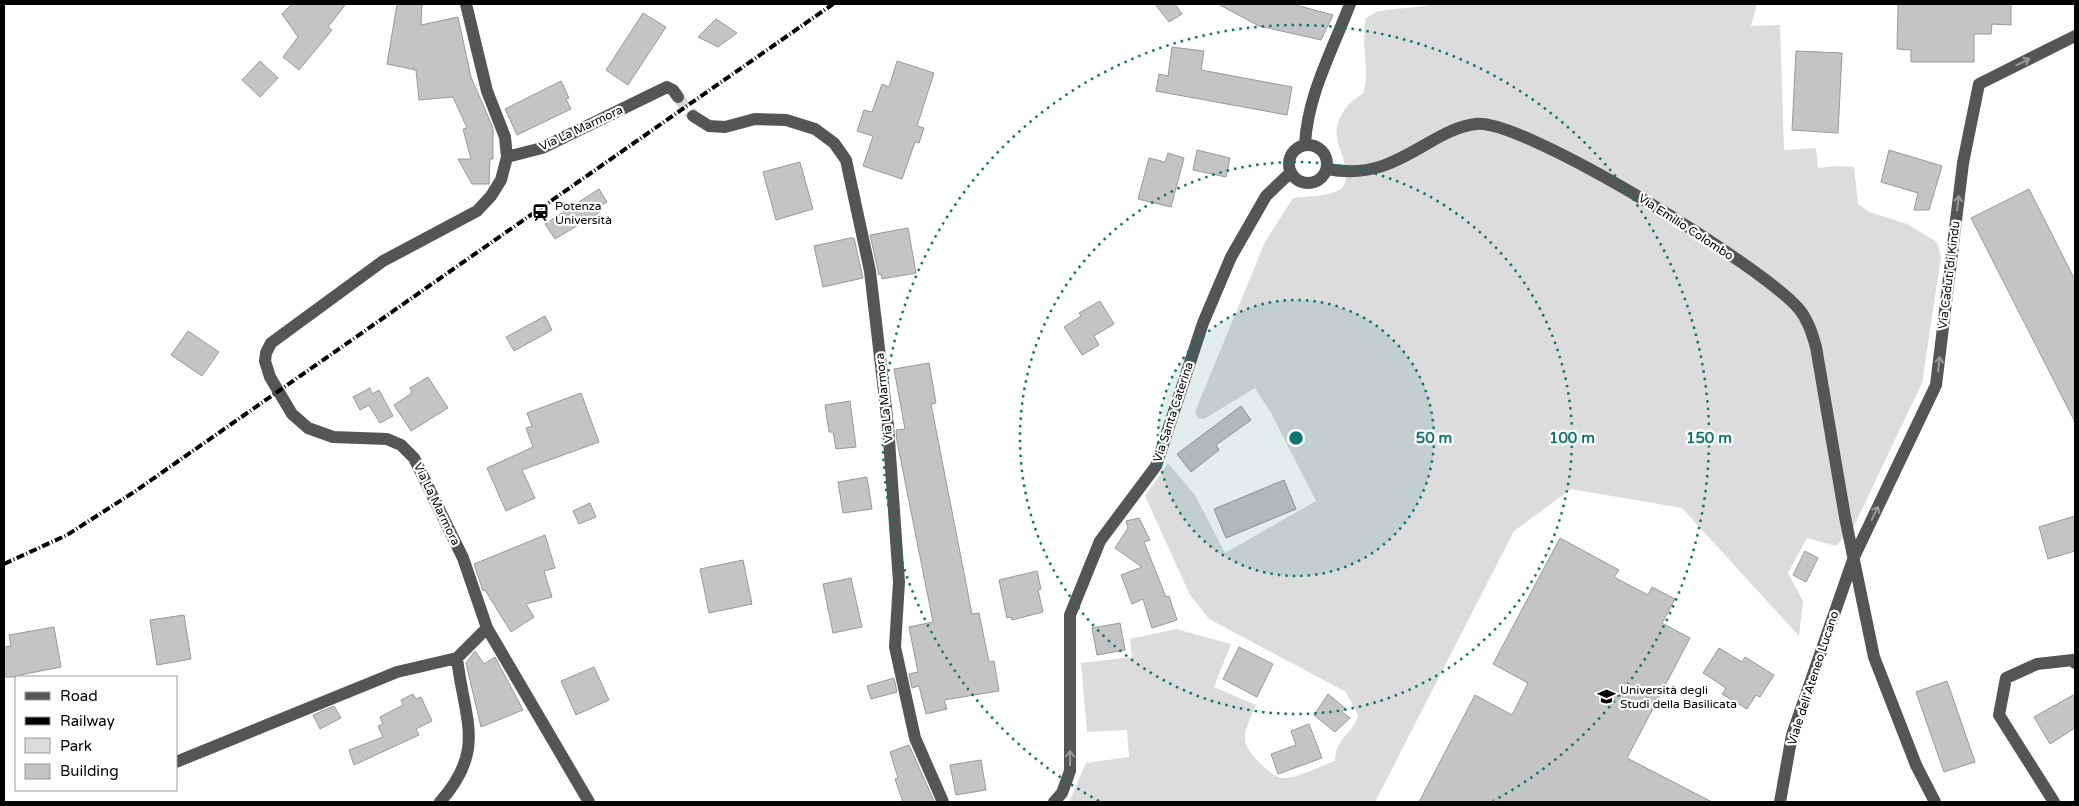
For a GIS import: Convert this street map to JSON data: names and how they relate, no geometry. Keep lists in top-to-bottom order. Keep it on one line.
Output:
{"streets":{"street":["Via La Marmora","Via Emilio Colombo","Via Caduti di Kindu","Via Santa Caterina","Viale dell'Ateneo Lucano"]},"crossings":[["Via Emilio Colombo","Via Caduti di Kindu"],["Via Emilio Colombo","Via Santa Caterina"],["Via Emilio Colombo","Viale dell'Ateneo Lucano"],["Via Caduti di Kindu","Viale dell'Ateneo Lucano"]],"one_way":["Via Caduti di Kindu","Via Santa Caterina"],"places":{"station":["Potenza Università"],"school or university":["Università degli Studi della Basilicata"]},"legend":["Road","Railway","Park","Building"],"rings":["50 m","100 m","150 m"]}
